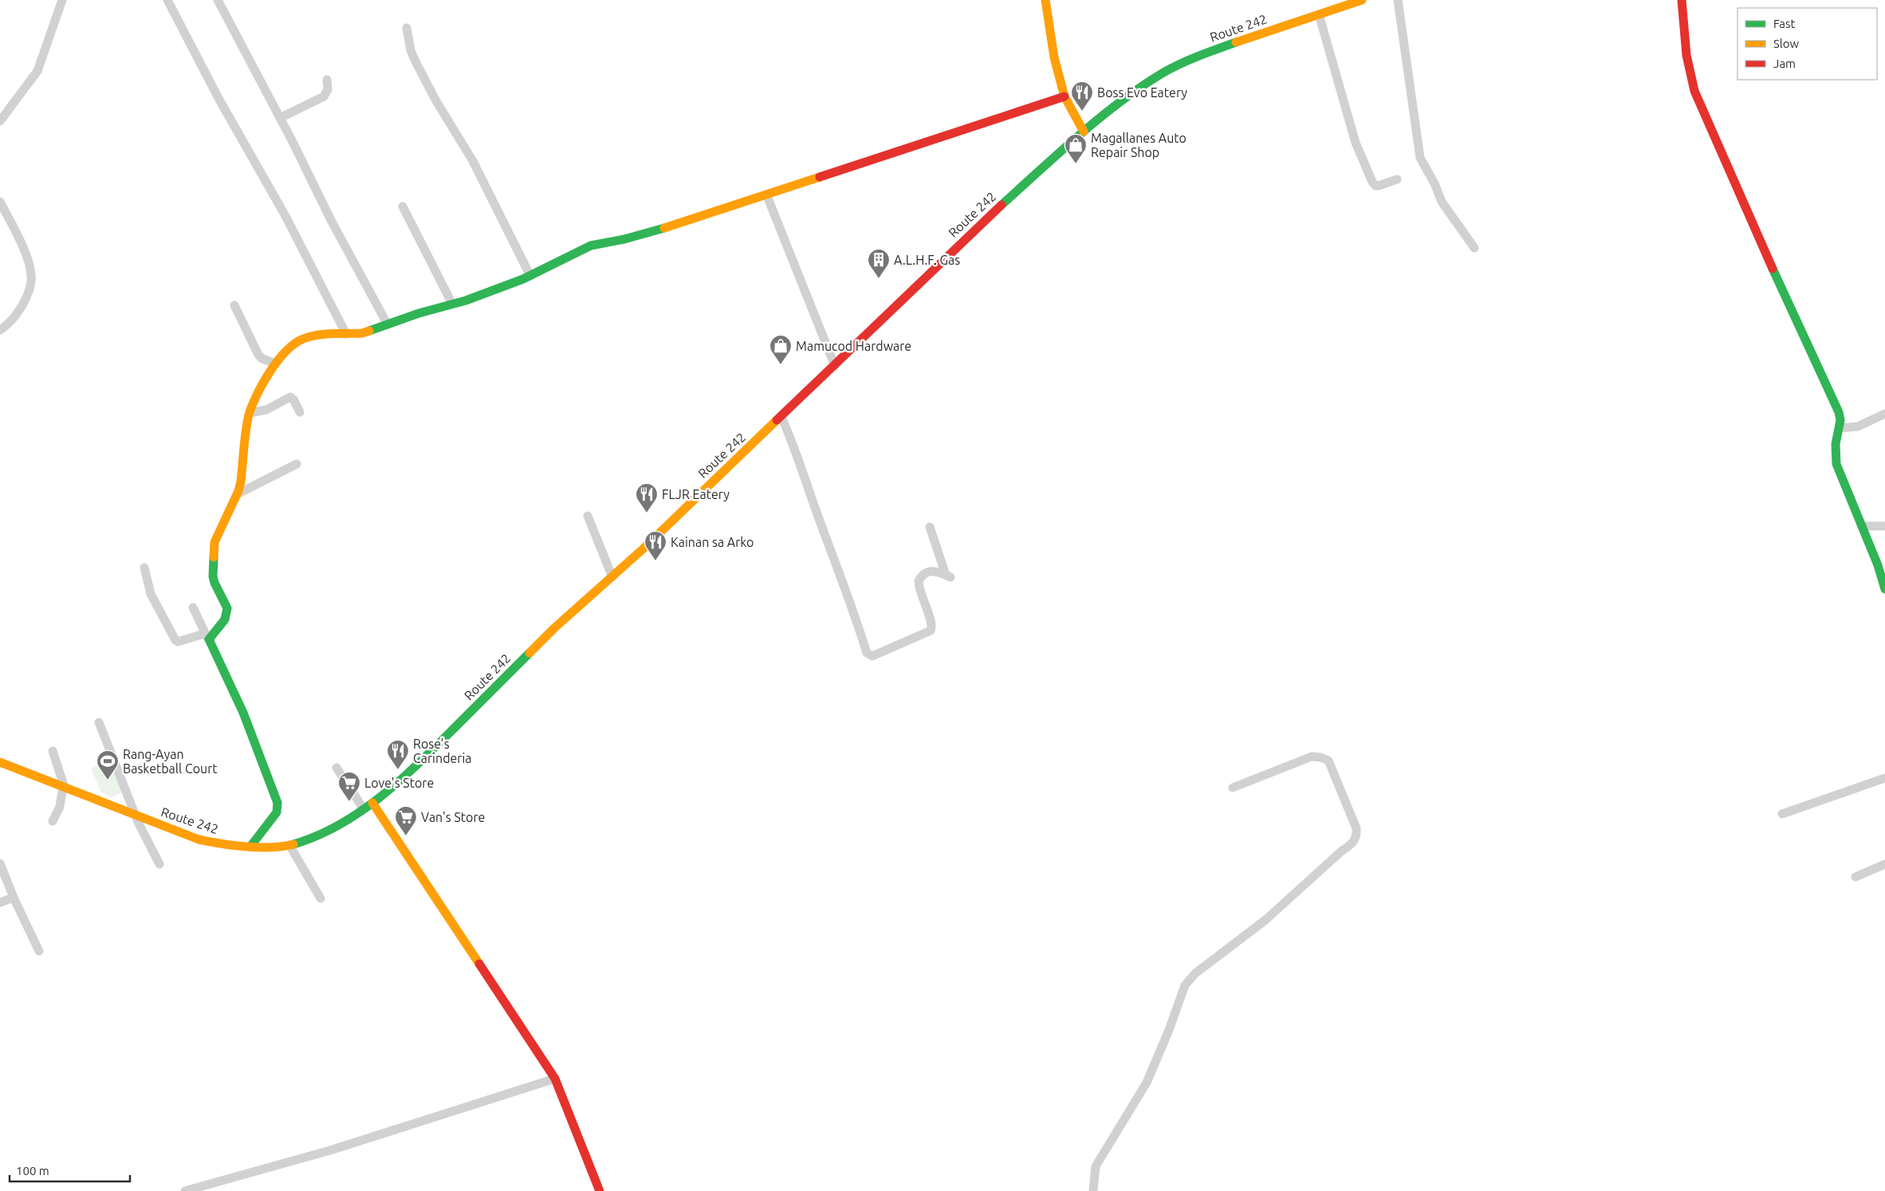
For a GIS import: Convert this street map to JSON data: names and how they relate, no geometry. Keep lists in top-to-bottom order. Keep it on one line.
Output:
{"streets":{"street":["Route 242"]},"places":{"restaurant":["Boss Evo Eatery","FLJR Eatery","Kainan sa Arko","Rose's Carinderia"],"shop":["Magallanes Auto Repair Shop","Mamucod Hardware"],"building":["A.L.H.F. Gas"],"sports":["Rang-Ayan Basketball Court"],"supermarket":["Love's Store","Van's Store"]},"legend":["Fast","Slow","Jam"],"scale_bar":"100 m"}
